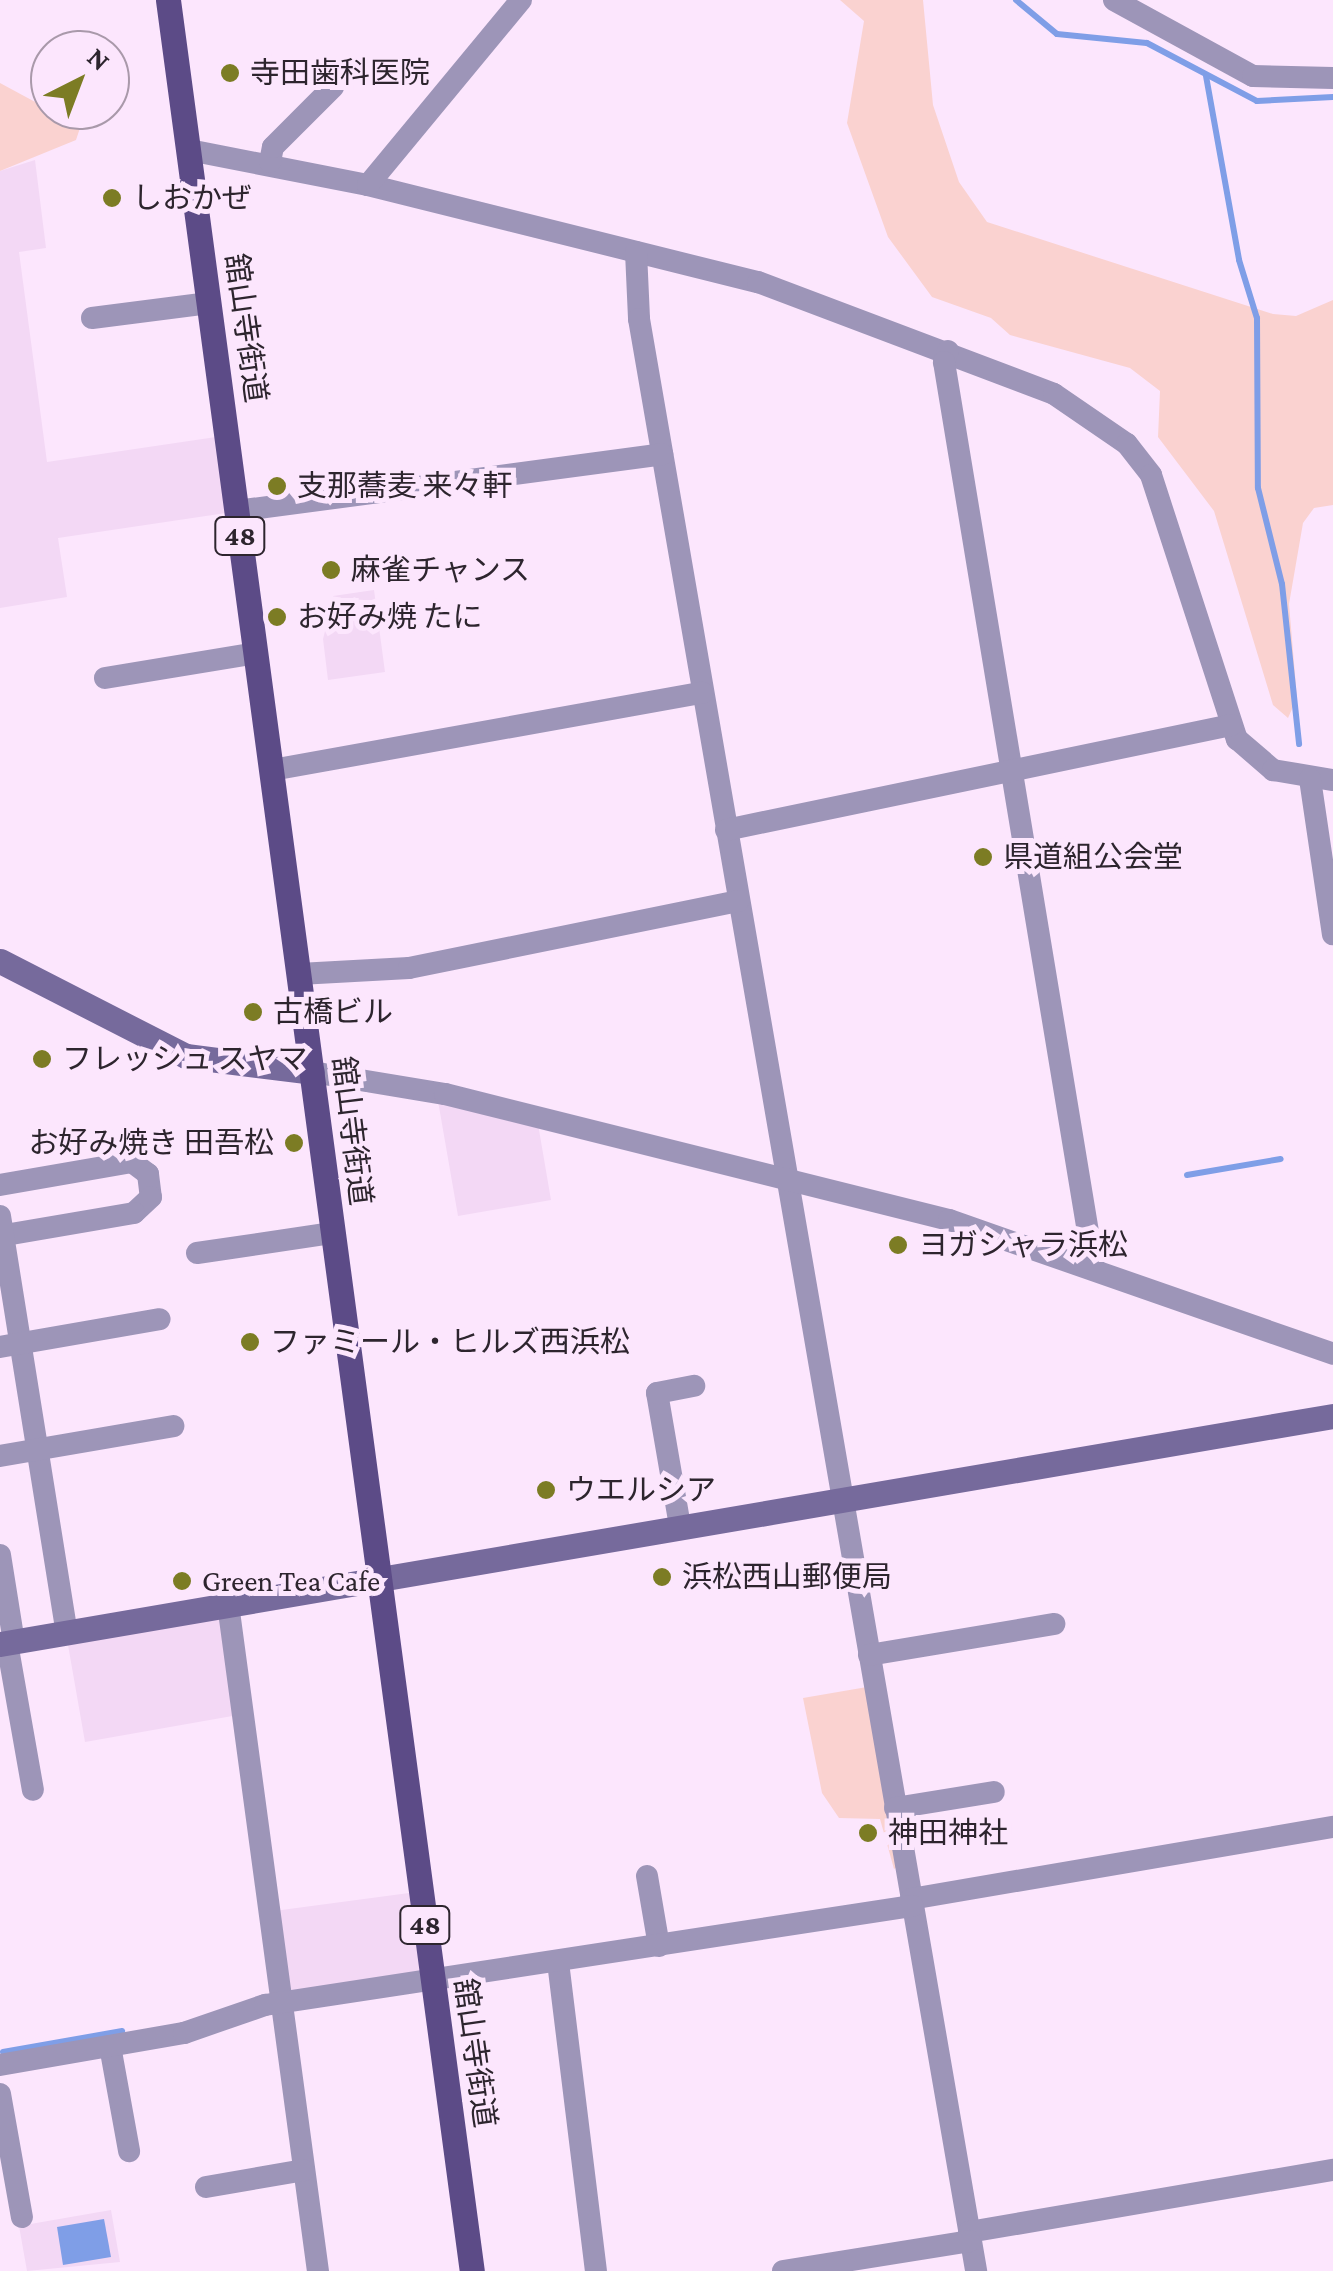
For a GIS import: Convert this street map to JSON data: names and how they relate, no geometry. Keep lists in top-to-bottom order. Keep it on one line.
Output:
{"streets":{"main road":["舘山寺街道","48"]},"places":["寺田歯科医院","しおかぜ","支那蕎麦 来々軒","麻雀チャンス","お好み焼 たに","県道組公会堂","古橋ビル","フレッシュ スヤマ","お好み焼き 田吾松","ヨガシャラ浜松","ファミール・ヒルズ西浜松","ウエルシア","浜松西山郵便局","Green Tea Cafe","神田神社"],"north":"top right"}
